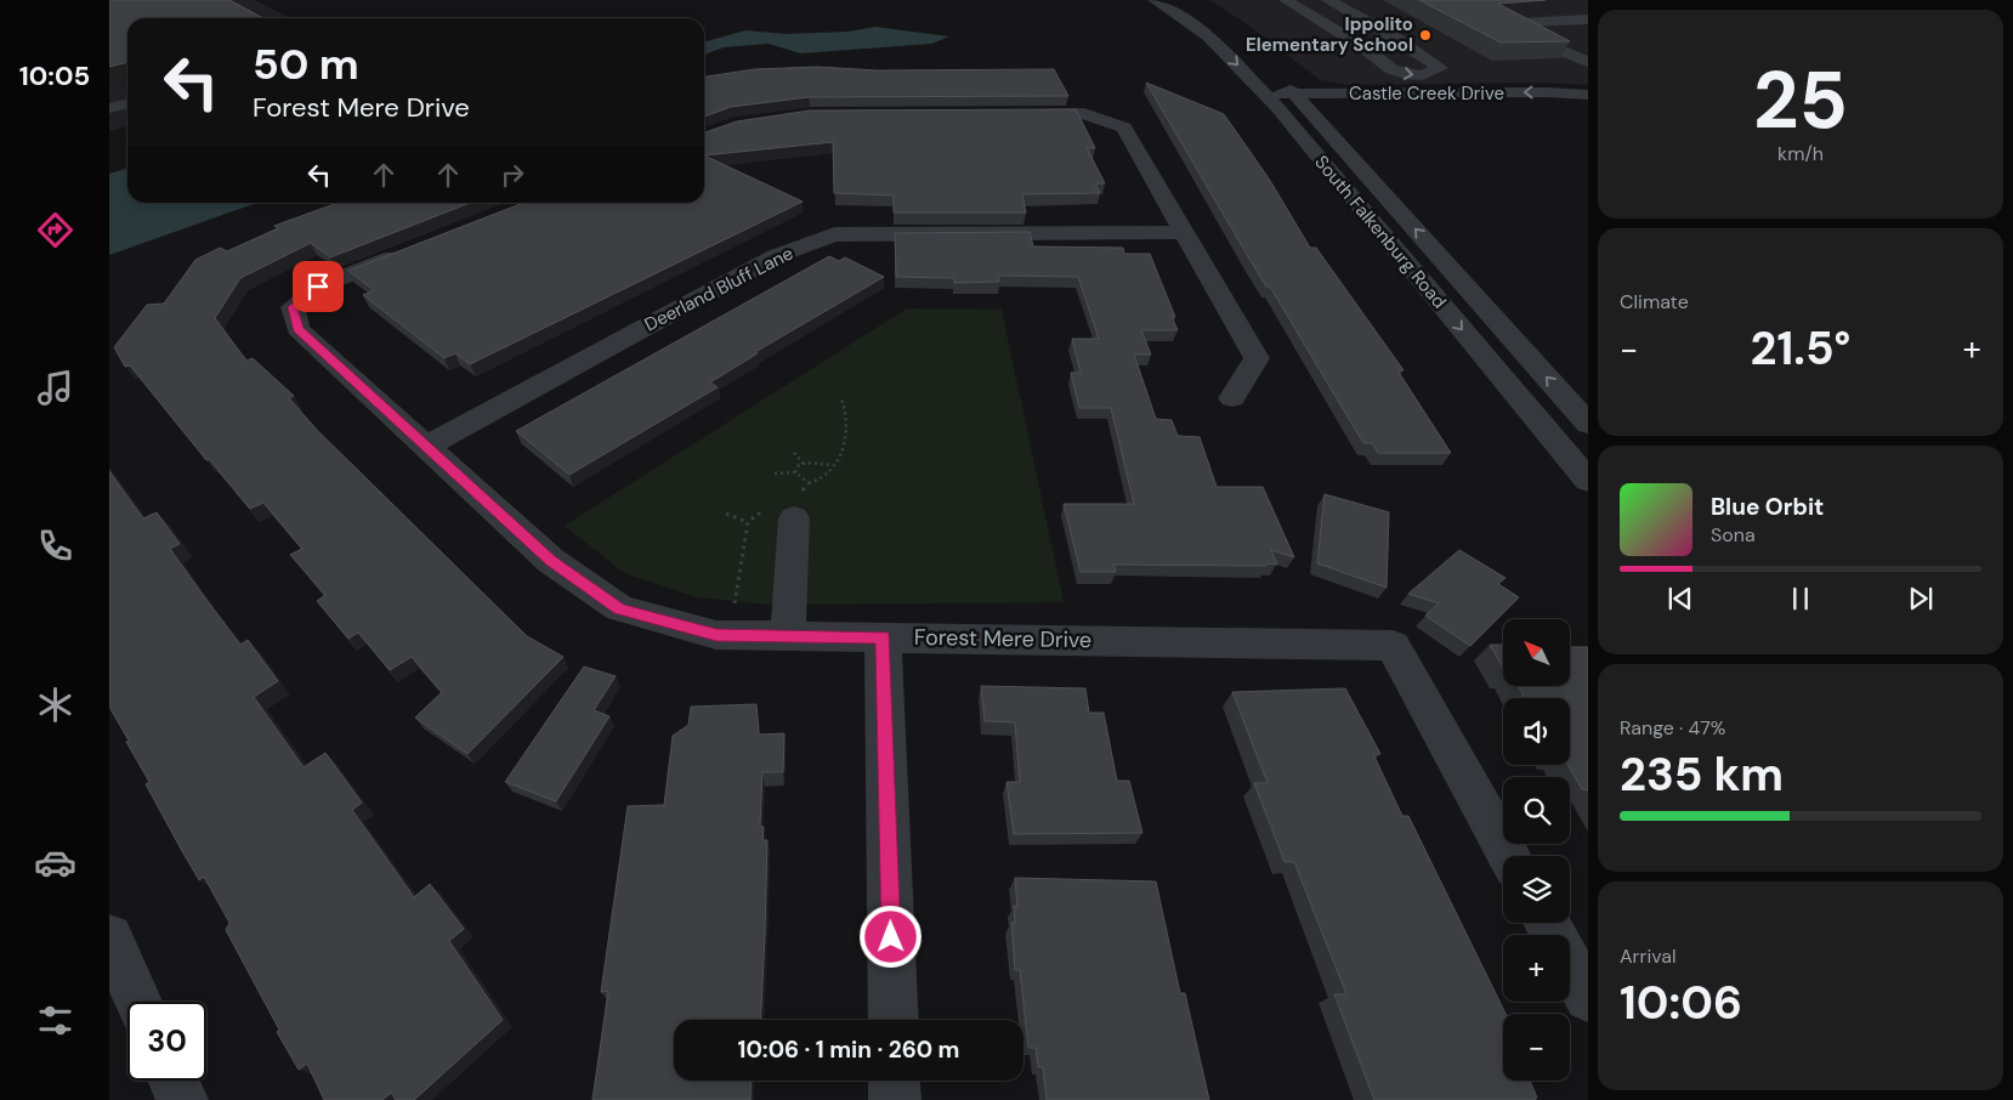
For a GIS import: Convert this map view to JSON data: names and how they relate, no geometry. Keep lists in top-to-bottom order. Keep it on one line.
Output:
{"streets":{"street":["Castle Creek Drive","South Falkenburg Road","Deerland Bluff Lane","Forest Mere Drive"]},"crossings":[["Castle Creek Drive","South Falkenburg Road"],["Deerland Bluff Lane","Forest Mere Drive"]],"places":["Ippolito Elementary School"],"north":"top left","page":{"tabs":"10:05","tile":[["25","km/h"],"Climate",["Range · 47%","235 km"],["Arrival","10:06"]],"turn":["50 m","Forest Mere Drive"],"heat":["−","21.5°","+"],"song":["Blue Orbit","Sona"],"map_buttons":["+","−"],"limit":"30","trip":"10:06 · 1 min · 260 m"}}
